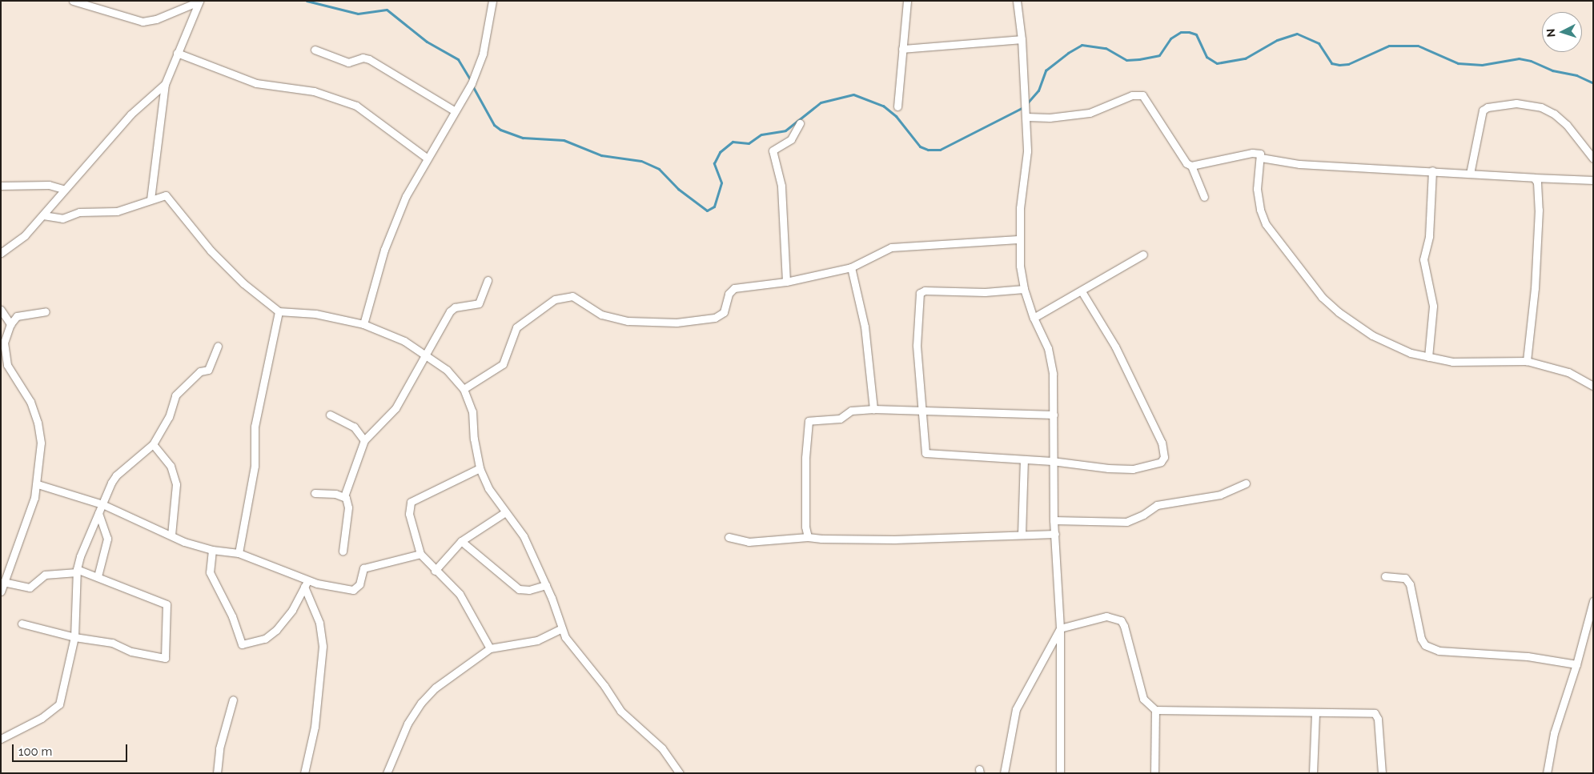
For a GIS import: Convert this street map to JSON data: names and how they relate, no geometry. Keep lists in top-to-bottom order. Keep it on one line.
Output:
{"scale_bar":"100 m","north":"left"}
